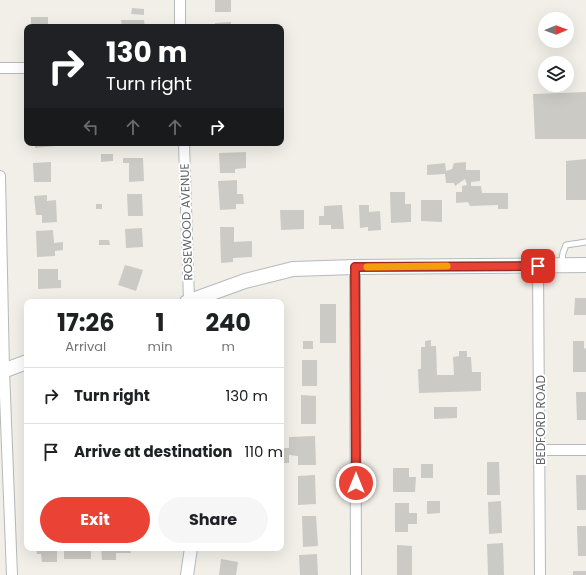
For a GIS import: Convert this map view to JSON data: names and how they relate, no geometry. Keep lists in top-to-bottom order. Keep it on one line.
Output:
{"streets":{"street":["ROSEWOOD AVENUE","BEDFORD ROAD"]},"north":"right","page":{"turn":["130 m","Turn right"],"eta":["17:26","Arrival","1","min","240","m"],"list":[{"name":"Turn right","value":"130 m"},{"name":"Arrive at destination","value":"110 m"}],"buttons":["Exit","Share"]}}
